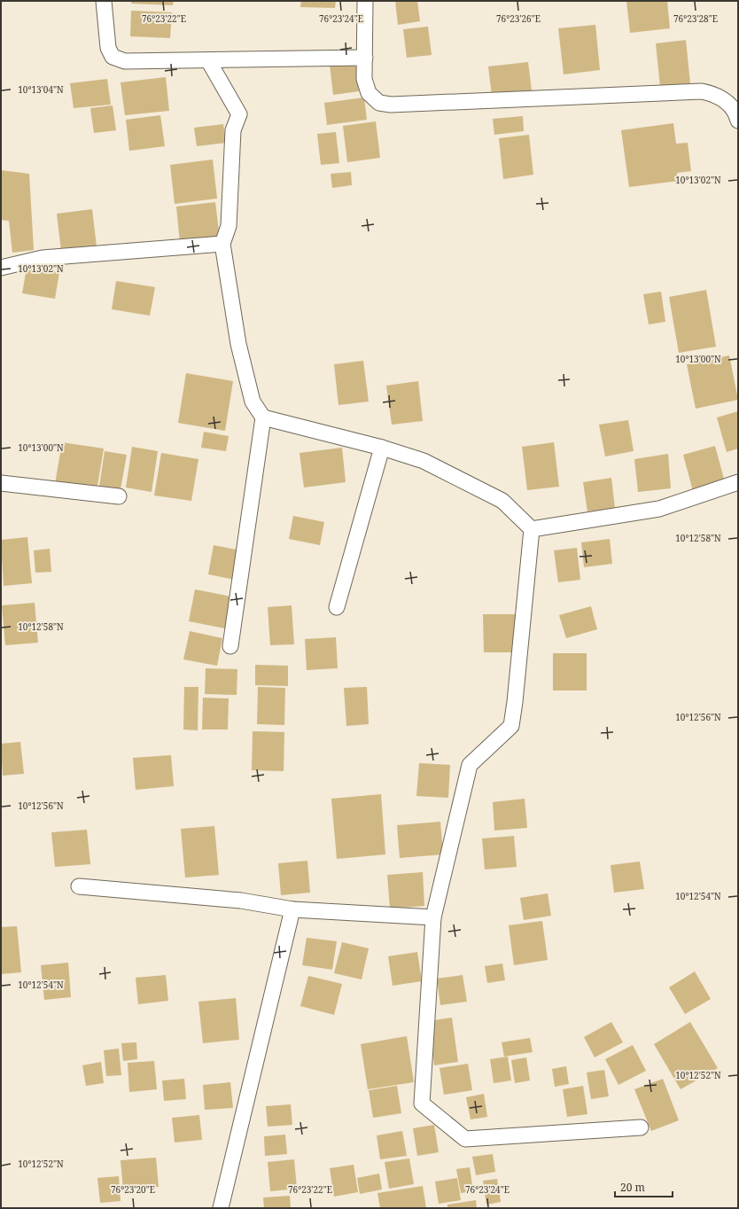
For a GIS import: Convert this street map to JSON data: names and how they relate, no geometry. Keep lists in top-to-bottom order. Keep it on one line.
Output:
{"scale_bar":"20 m","coordinates":["76°23'22\"E","76°23'24\"E","76°23'26\"E","76°23'28\"E","10°13'04\"N","10°13'02\"N","10°13'00\"N","10°12'58\"N","10°12'56\"N","10°12'54\"N","10°12'52\"N","76°23'20\"E"]}
